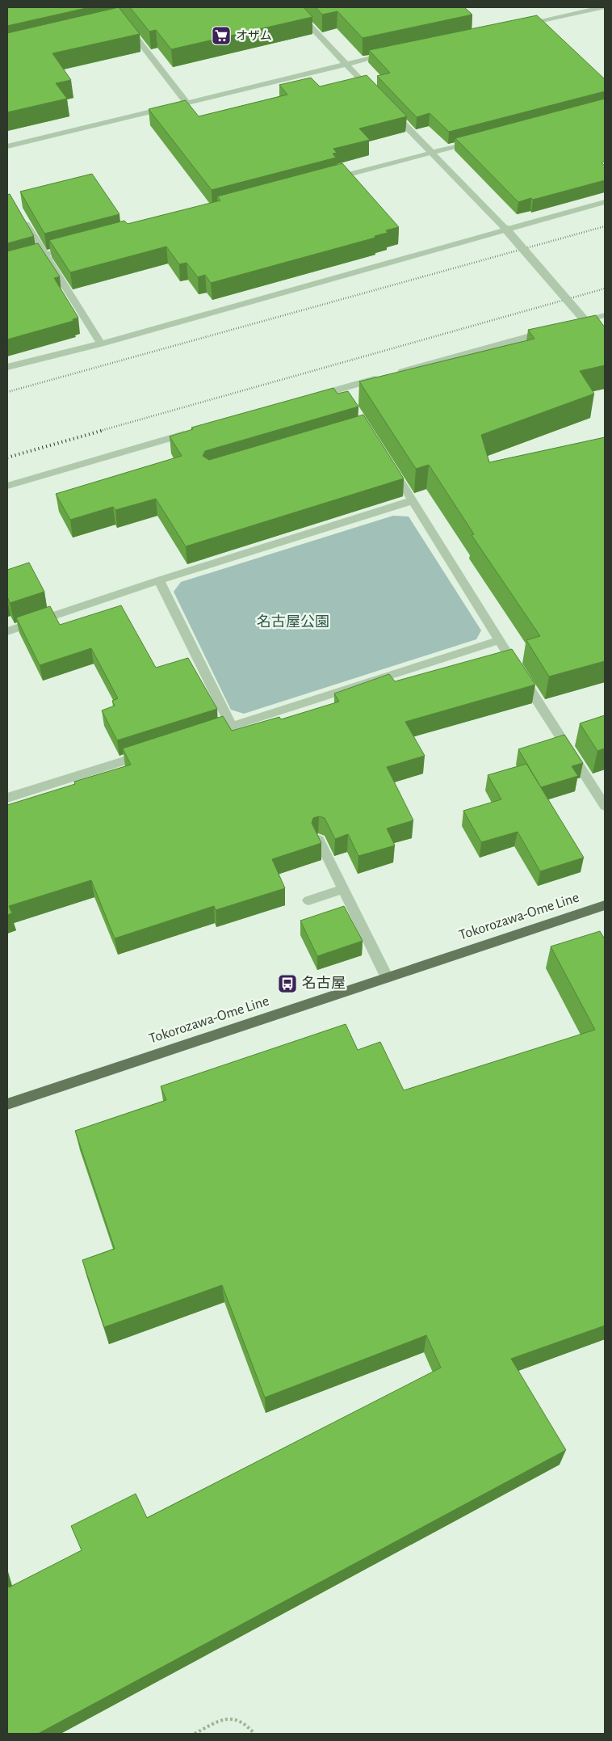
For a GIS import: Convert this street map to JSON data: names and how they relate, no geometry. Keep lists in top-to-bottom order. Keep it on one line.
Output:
{"streets":{"main road":["Tokorozawa-Ome Line"]},"parks":["名古屋公園"],"places":{"supermarket":["オザム"],"bus stop":["名古屋"]}}
